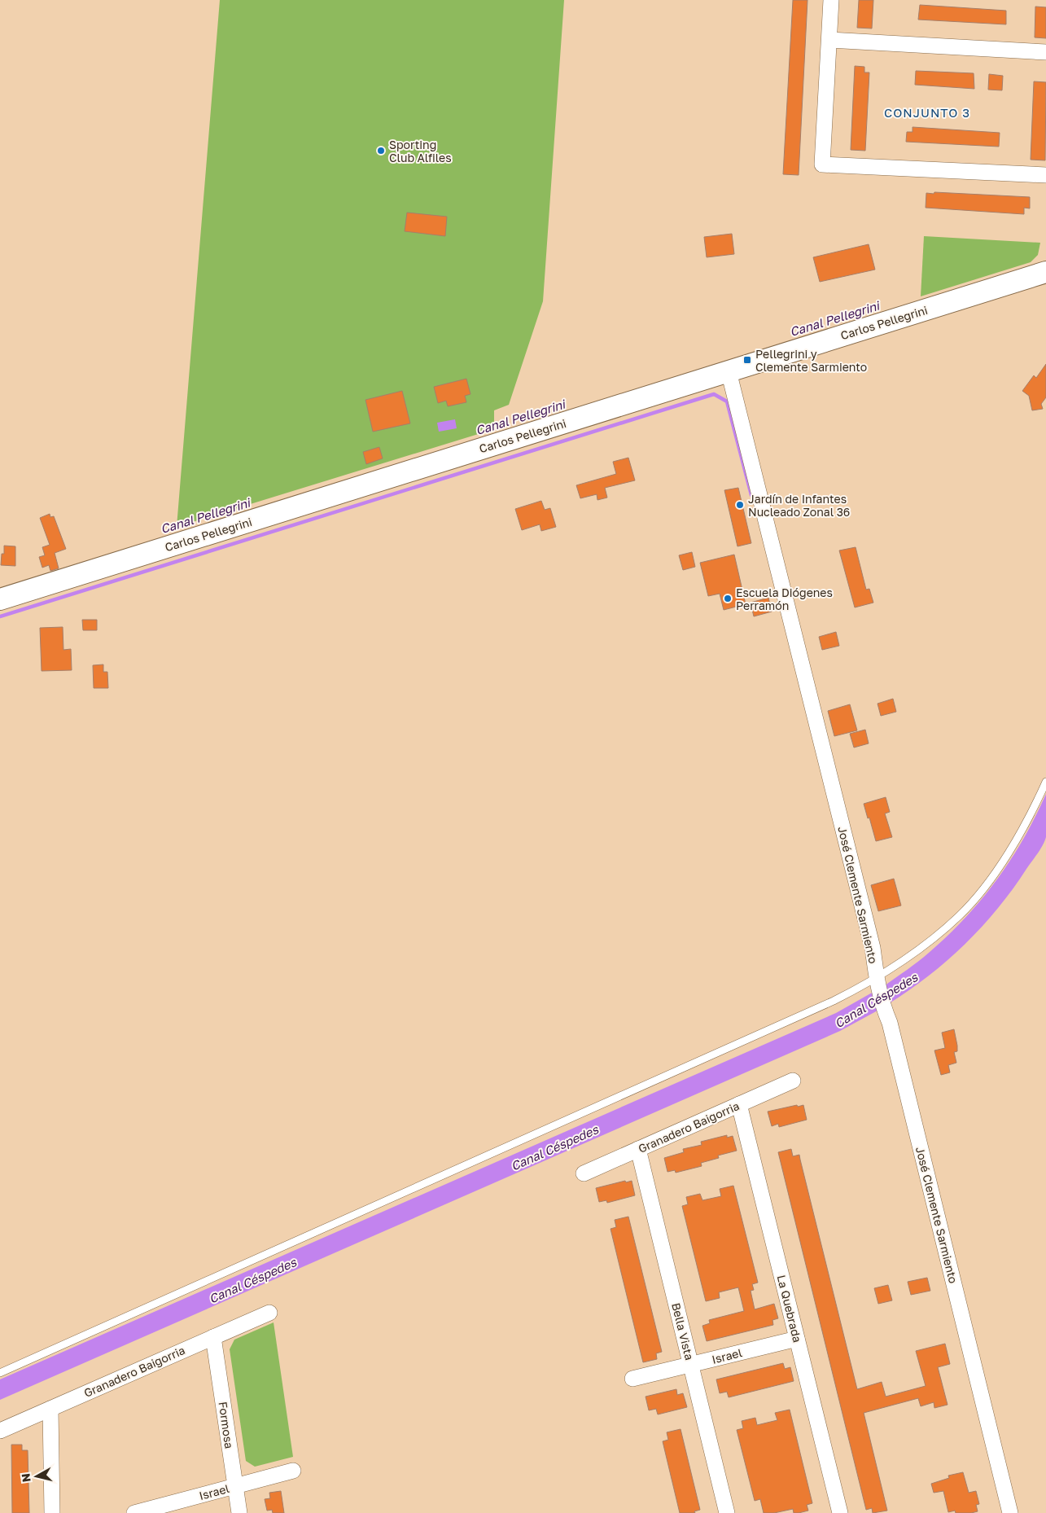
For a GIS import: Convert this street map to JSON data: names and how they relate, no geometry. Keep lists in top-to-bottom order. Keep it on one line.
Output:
{"streets":{"main road":["Carlos Pellegrini"],"street":["José Clemente Sarmiento","Granadero Baigorria","La Quebrada","Bella Vista","Israel","Formosa"]},"crossings":[["Carlos Pellegrini","José Clemente Sarmiento"],["Granadero Baigorria","La Quebrada"],["Granadero Baigorria","Bella Vista"],["Granadero Baigorria","Formosa"],["La Quebrada","Israel"],["Bella Vista","Israel"],["Israel","Formosa"]],"districts":["CONJUNTO 3"],"water":["Canal Pellegrini","Canal Céspedes"],"places":{"other":["Sporting Club Alfiles","Jardín de Infantes Nucleado Zonal 36","Escuela Diógenes Perramón"],"transit":["Pellegrini y Clemente Sarmiento"]},"north":"left"}
